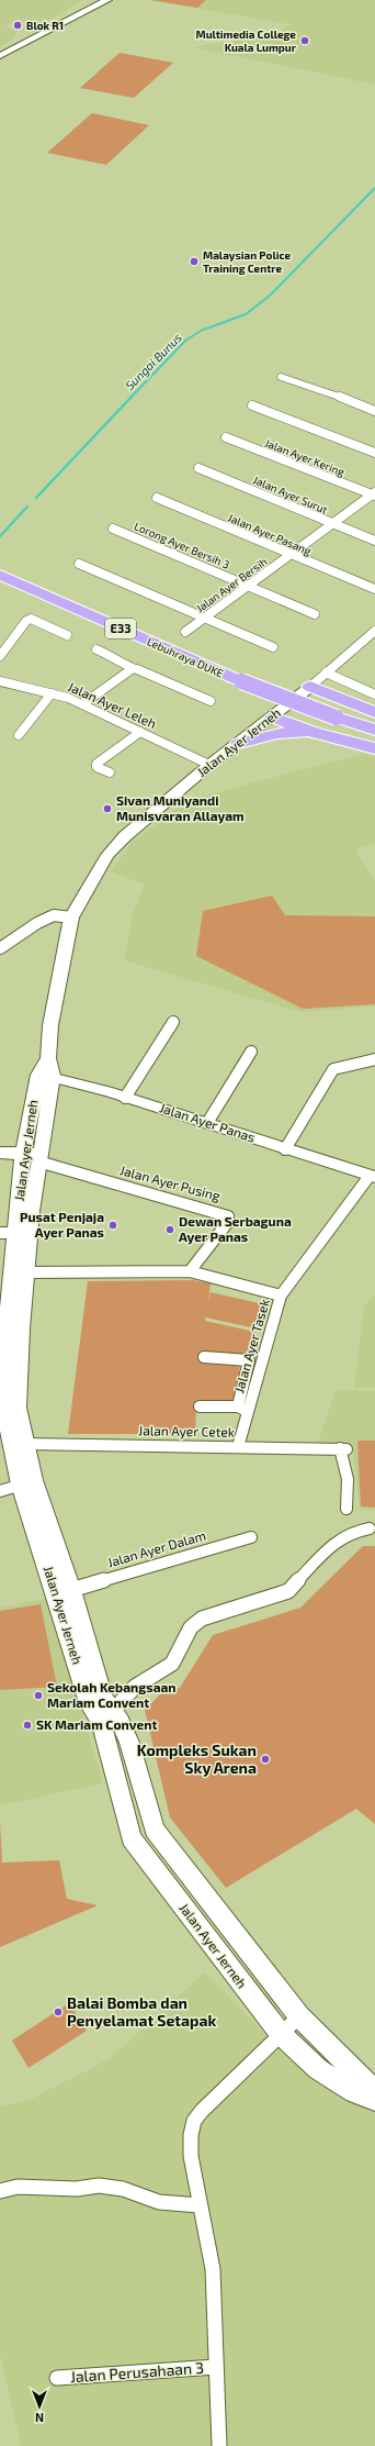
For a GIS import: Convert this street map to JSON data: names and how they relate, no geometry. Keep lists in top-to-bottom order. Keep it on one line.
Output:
{"streets":{"highway":["E33","Lebuhraya DUKE"],"main road":["Jalan Ayer Jerneh"],"street":["Jalan Ayer Kering","Jalan Ayer Surut","Jalan Ayer Pasang","Lorong Ayer Bersih 3","Jalan Ayer Bersih","Jalan Ayer Leleh","Jalan Ayer Panas","Jalan Ayer Pusing","Jalan Ayer Tasek","Jalan Ayer Cetek","Jalan Ayer Dalam","Jalan Perusahaan 3"]},"crossings":[["Jalan Ayer Kering","Jalan Ayer Bersih"],["Jalan Ayer Surut","Jalan Ayer Bersih"],["Jalan Ayer Pasang","Jalan Ayer Bersih"],["Lorong Ayer Bersih 3","Jalan Ayer Bersih"],["Jalan Ayer Leleh","Jalan Ayer Jerneh"],["Jalan Ayer Jerneh","Jalan Ayer Panas"],["Jalan Ayer Jerneh","Jalan Ayer Pusing"],["Jalan Ayer Jerneh","Jalan Ayer Cetek"],["Jalan Ayer Jerneh","Jalan Ayer Dalam"],["Jalan Ayer Panas","Jalan Ayer Tasek"],["Jalan Ayer Tasek","Jalan Ayer Cetek"]],"water":["Sungai Bunus"],"places":["Blok R1","Multimedia College Kuala Lumpur","Malaysian Police Training Centre","Sivan Muniyandi Munisvaran Allayam","Pusat Penjaja Ayer Panas","Dewan Serbaguna Ayer Panas","Sekolah Kebangsaan Mariam Convent","SK Mariam Convent","Kompleks Sukan Sky Arena","Balai Bomba dan Penyelamat Setapak"],"north":"bottom"}
